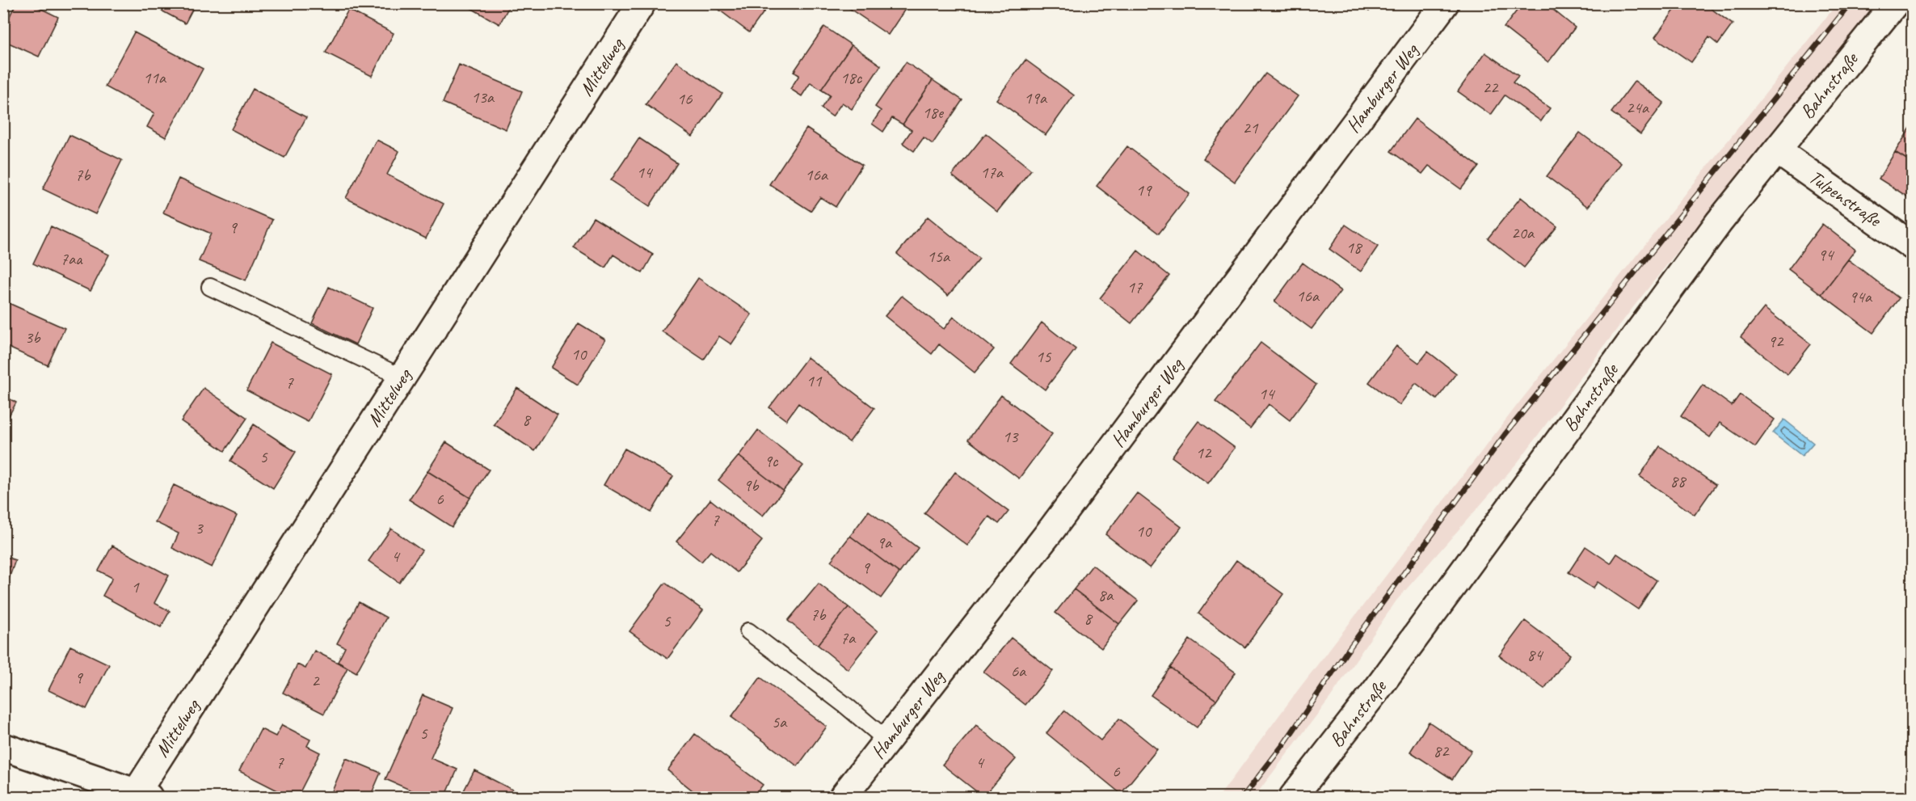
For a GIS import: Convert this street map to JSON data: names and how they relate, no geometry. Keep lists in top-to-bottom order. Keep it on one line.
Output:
{"streets":{"street":["Mittelweg","Bahnstraße","Hamburger Weg","Tulpenstraße"]},"crossings":[["Bahnstraße","Tulpenstraße"]],"house_numbers":["11a","18c","22","13a","19a","16","24a","18e","21","14","17a","7b","16a","19","9","20a","18","94","15a","7aa","17","16a","94a","3b","92","10","15","11","7","14","8","13","12","5","9c","88","9b","6","7","3","10","9a","4","9","1","8a","7b","8","5","7a","84","6a","9","2","5a","5","82","7","4","6"]}
